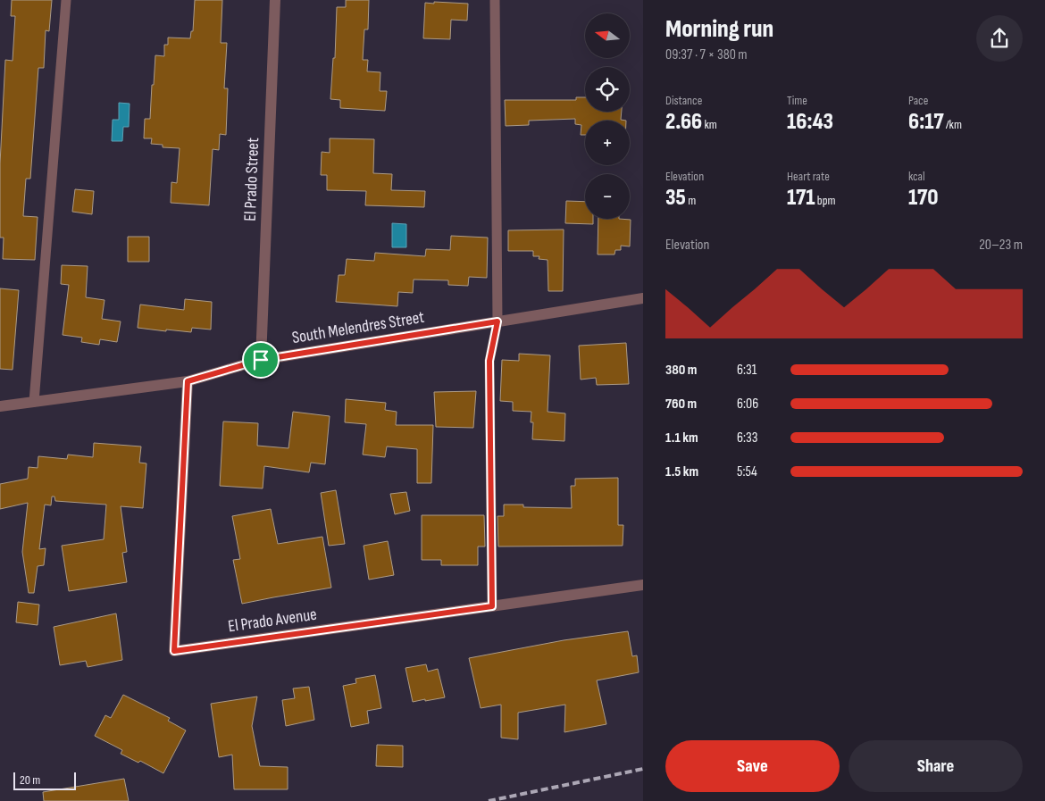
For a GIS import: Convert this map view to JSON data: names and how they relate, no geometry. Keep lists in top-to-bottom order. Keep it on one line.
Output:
{"streets":{"street":["El Prado Street","South Melendres Street","El Prado Avenue"]},"crossings":[["El Prado Street","South Melendres Street"],["South Melendres Street","El Prado Avenue"]],"scale_bar":"20 m","north":"left","page":{"heading":["Morning run","09:37 · 7 × 380 m"],"map_buttons":["+","−"],"stats":[["Distance","2.66 km"],["Time","16:43"],["Pace","6:17 /km"],["Elevation","35 m"],["Heart rate","171 bpm"],["kcal","170"]],"chart":["Elevation","20–23 m"],"list":[{"name":"380 m","note":"6:31"},{"name":"760 m","note":"6:06"},{"name":"1.1 km","note":"6:33"},{"name":"1.5 km","note":"5:54"}],"buttons":["Save","Share"],"scale":"20 m"}}
